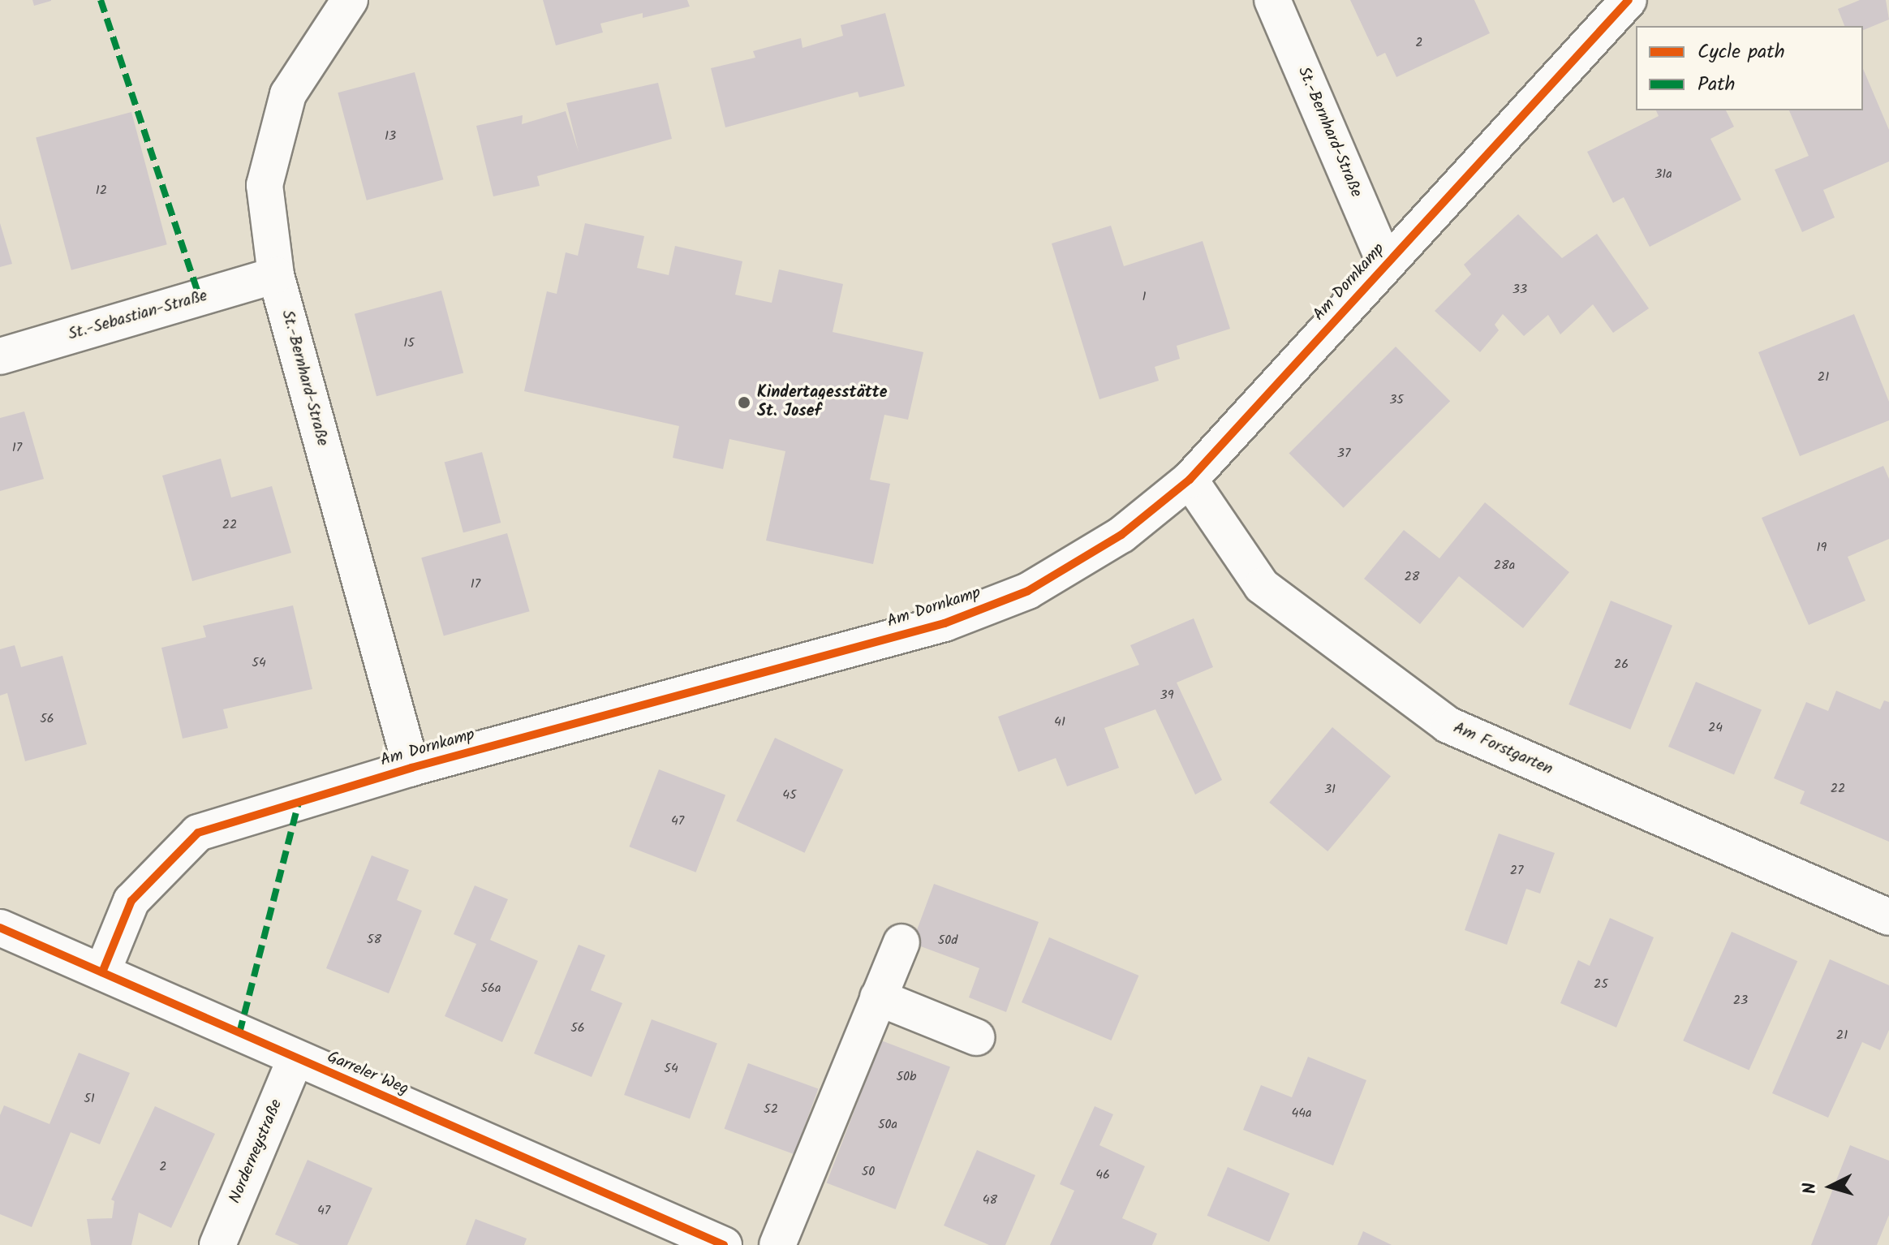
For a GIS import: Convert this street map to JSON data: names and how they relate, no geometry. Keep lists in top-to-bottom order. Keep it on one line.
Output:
{"streets":{"street":["St.-Bernhard-Straße","Am Dornkamp","St.-Sebastian-Straße","Am Forstgarten","Garreler Weg","Norderneystraße"]},"crossings":[["St.-Bernhard-Straße","Am Dornkamp"],["St.-Bernhard-Straße","St.-Sebastian-Straße"],["Am Dornkamp","Am Forstgarten"],["Am Dornkamp","Garreler Weg"],["Garreler Weg","Norderneystraße"]],"places":["Kindertagesstätte St. Josef"],"house_numbers":["2","13","31a","12","33","1","15","21","35","17","37","22","19","28a","28","17","54","26","39","56","41","24","22","31","45","47","27","58","50d","25","56a","23","56","21","54","50b","51","52","44a","50a","2","50","46","48","47"],"legend":["Cycle path","Path"],"north":"left"}
